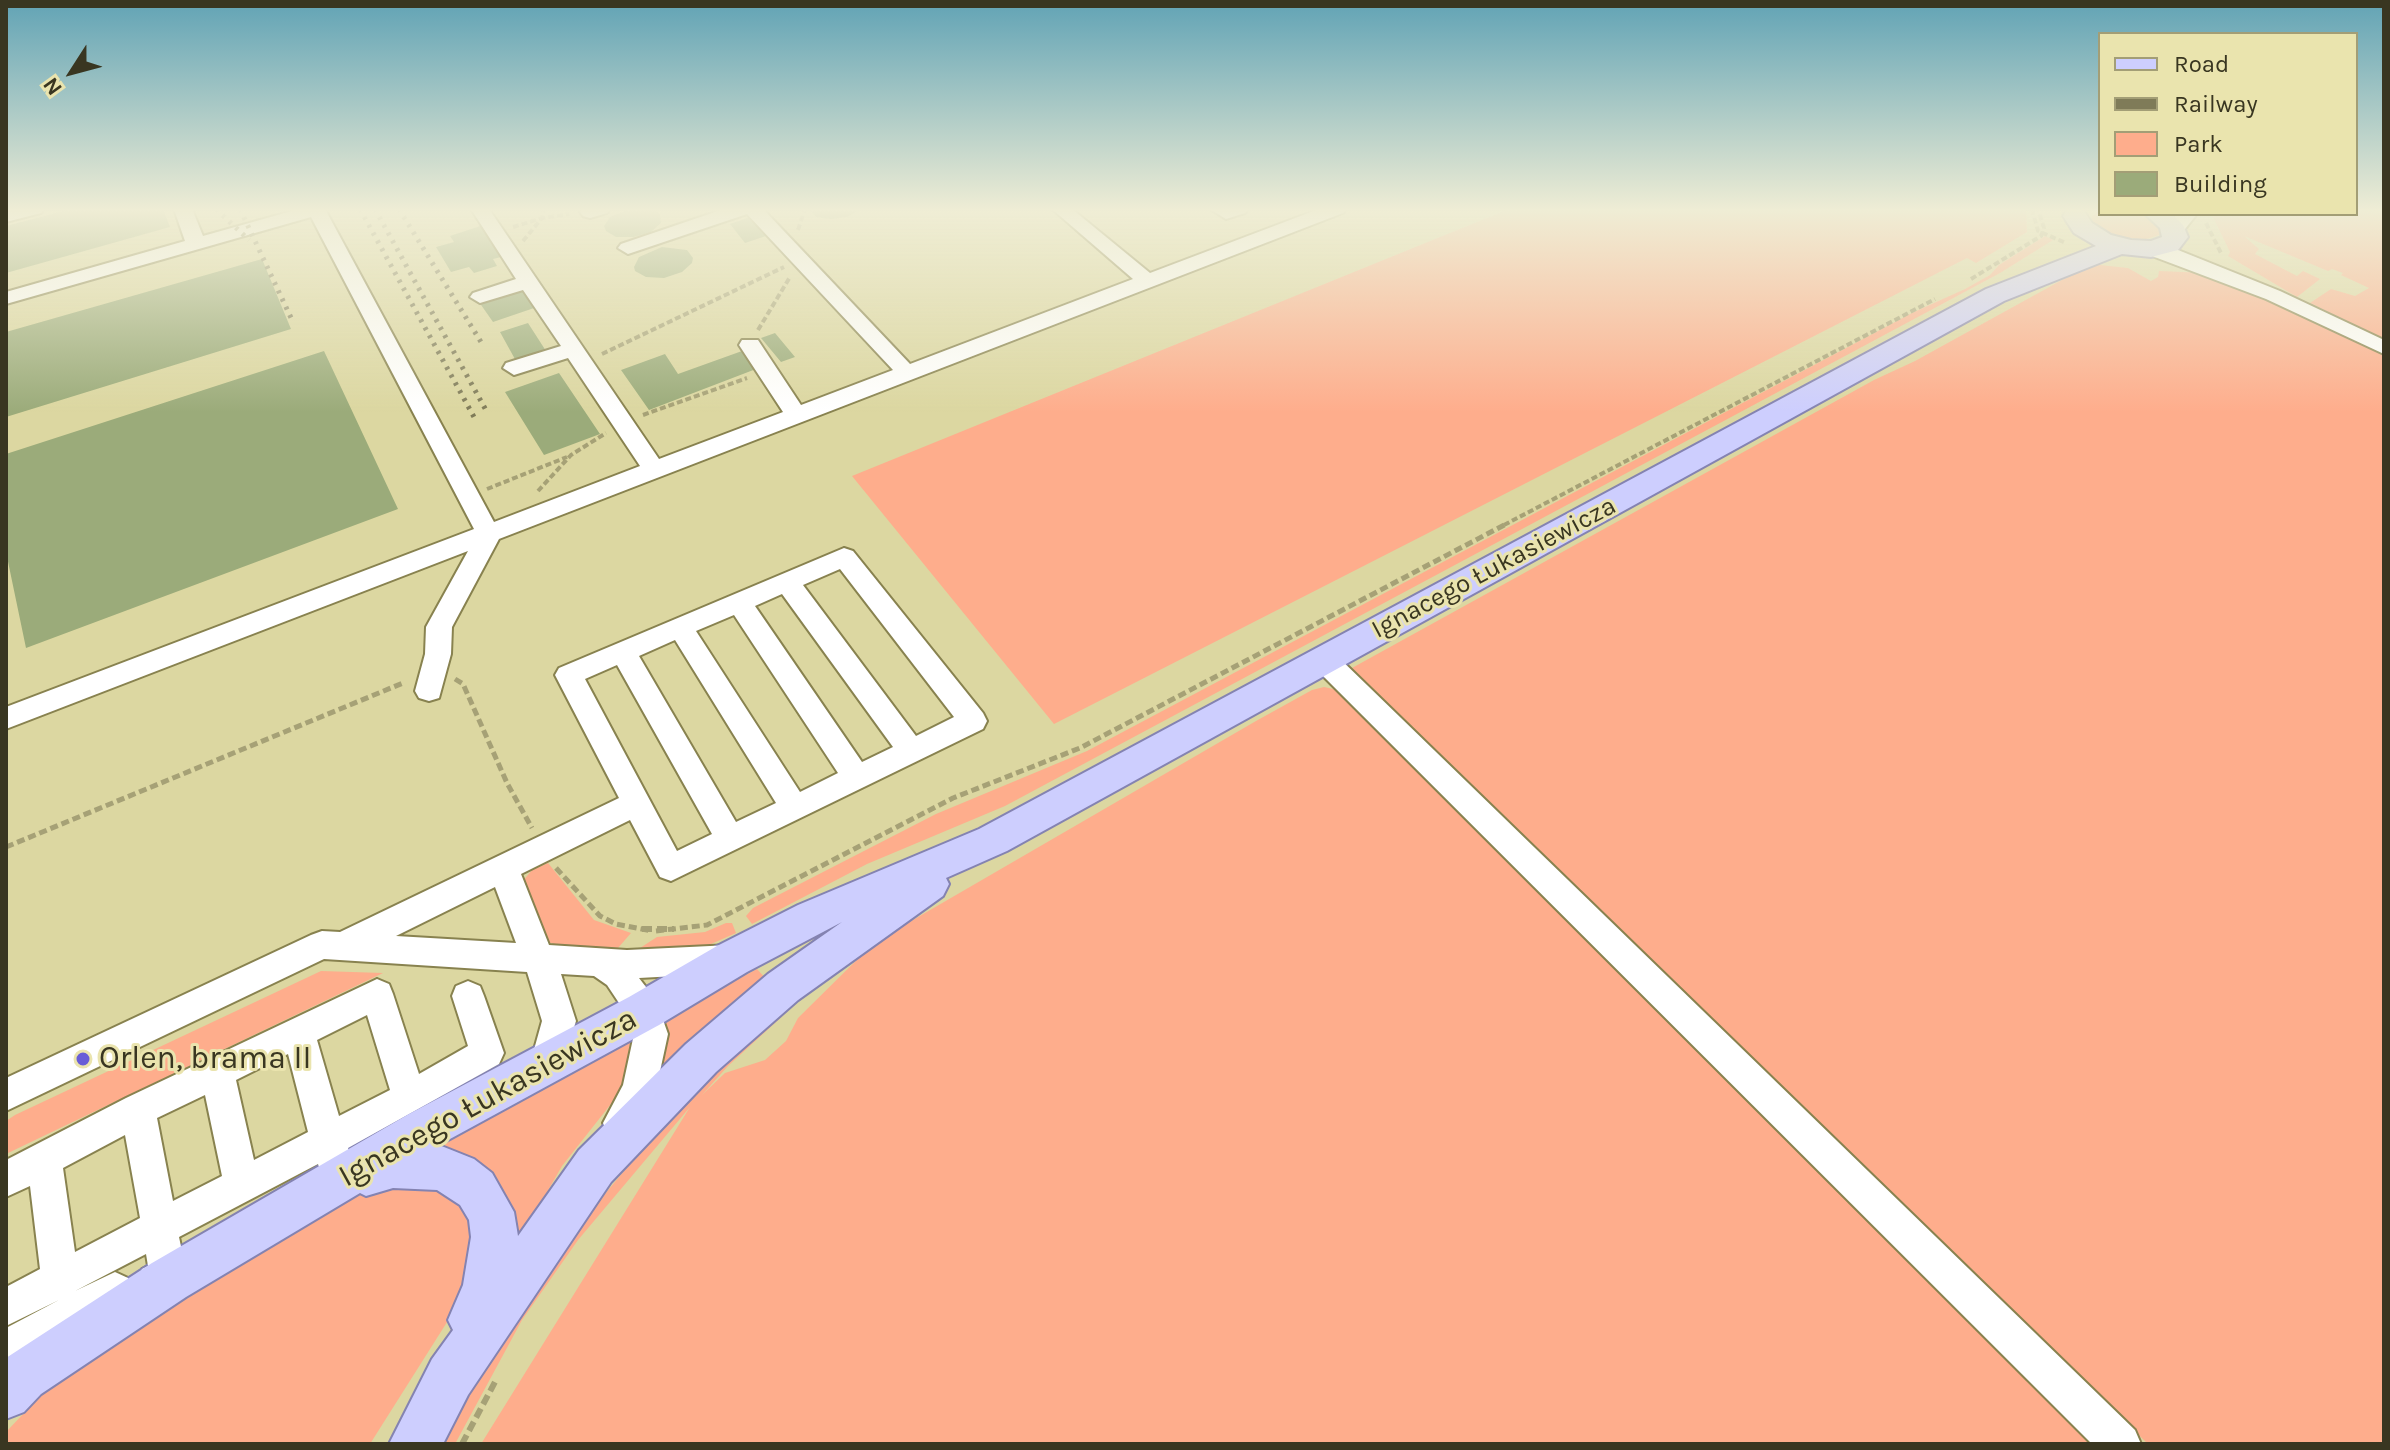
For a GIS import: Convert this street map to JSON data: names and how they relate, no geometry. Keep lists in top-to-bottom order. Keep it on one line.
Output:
{"streets":{"main road":["Ignacego Łukasiewicza"]},"places":["Orlen, brama II"],"legend":["Road","Railway","Park","Building"],"north":"bottom left"}
